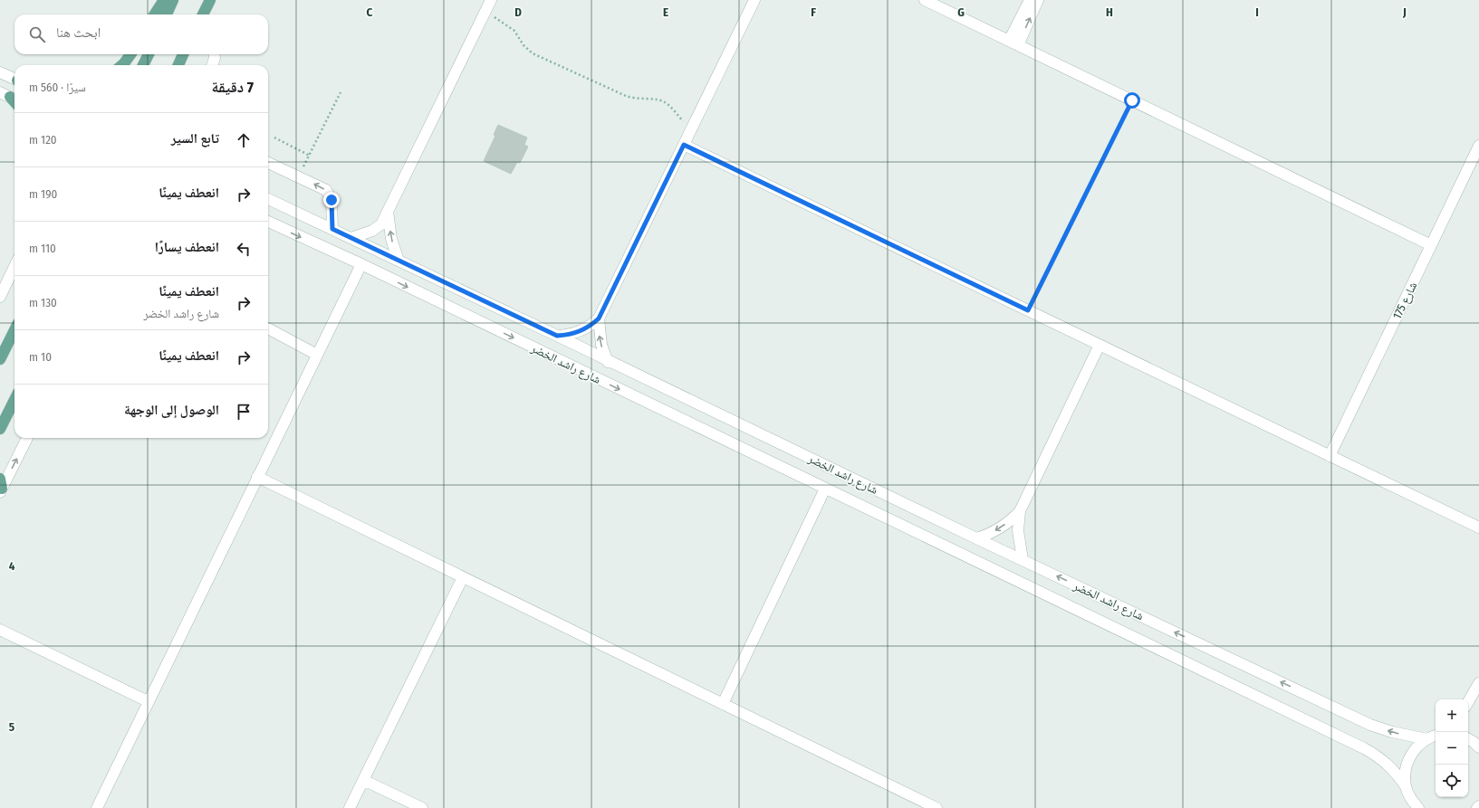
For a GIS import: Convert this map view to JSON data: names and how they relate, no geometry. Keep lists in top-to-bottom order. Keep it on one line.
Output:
{"streets":{"street":["شارع 175","شارع راشد الخضر"]},"page":{"search":"ابحث هنا","heading":["7 دقيقة","سيرًا · 560 m"],"list":[["تابع السير","120 m"],["انعطف يمينًا","190 m"],["انعطف يسارًا","110 m"],["انعطف يمينًا","شارع راشد الخضر","130 m"],["انعطف يمينًا","10 m"],"الوصول إلى الوجهة"],"map_buttons":["+","−"]},"grid":{"columns":["C","D","E","F","G","H","I","J"],"rows":["4","5"]}}
